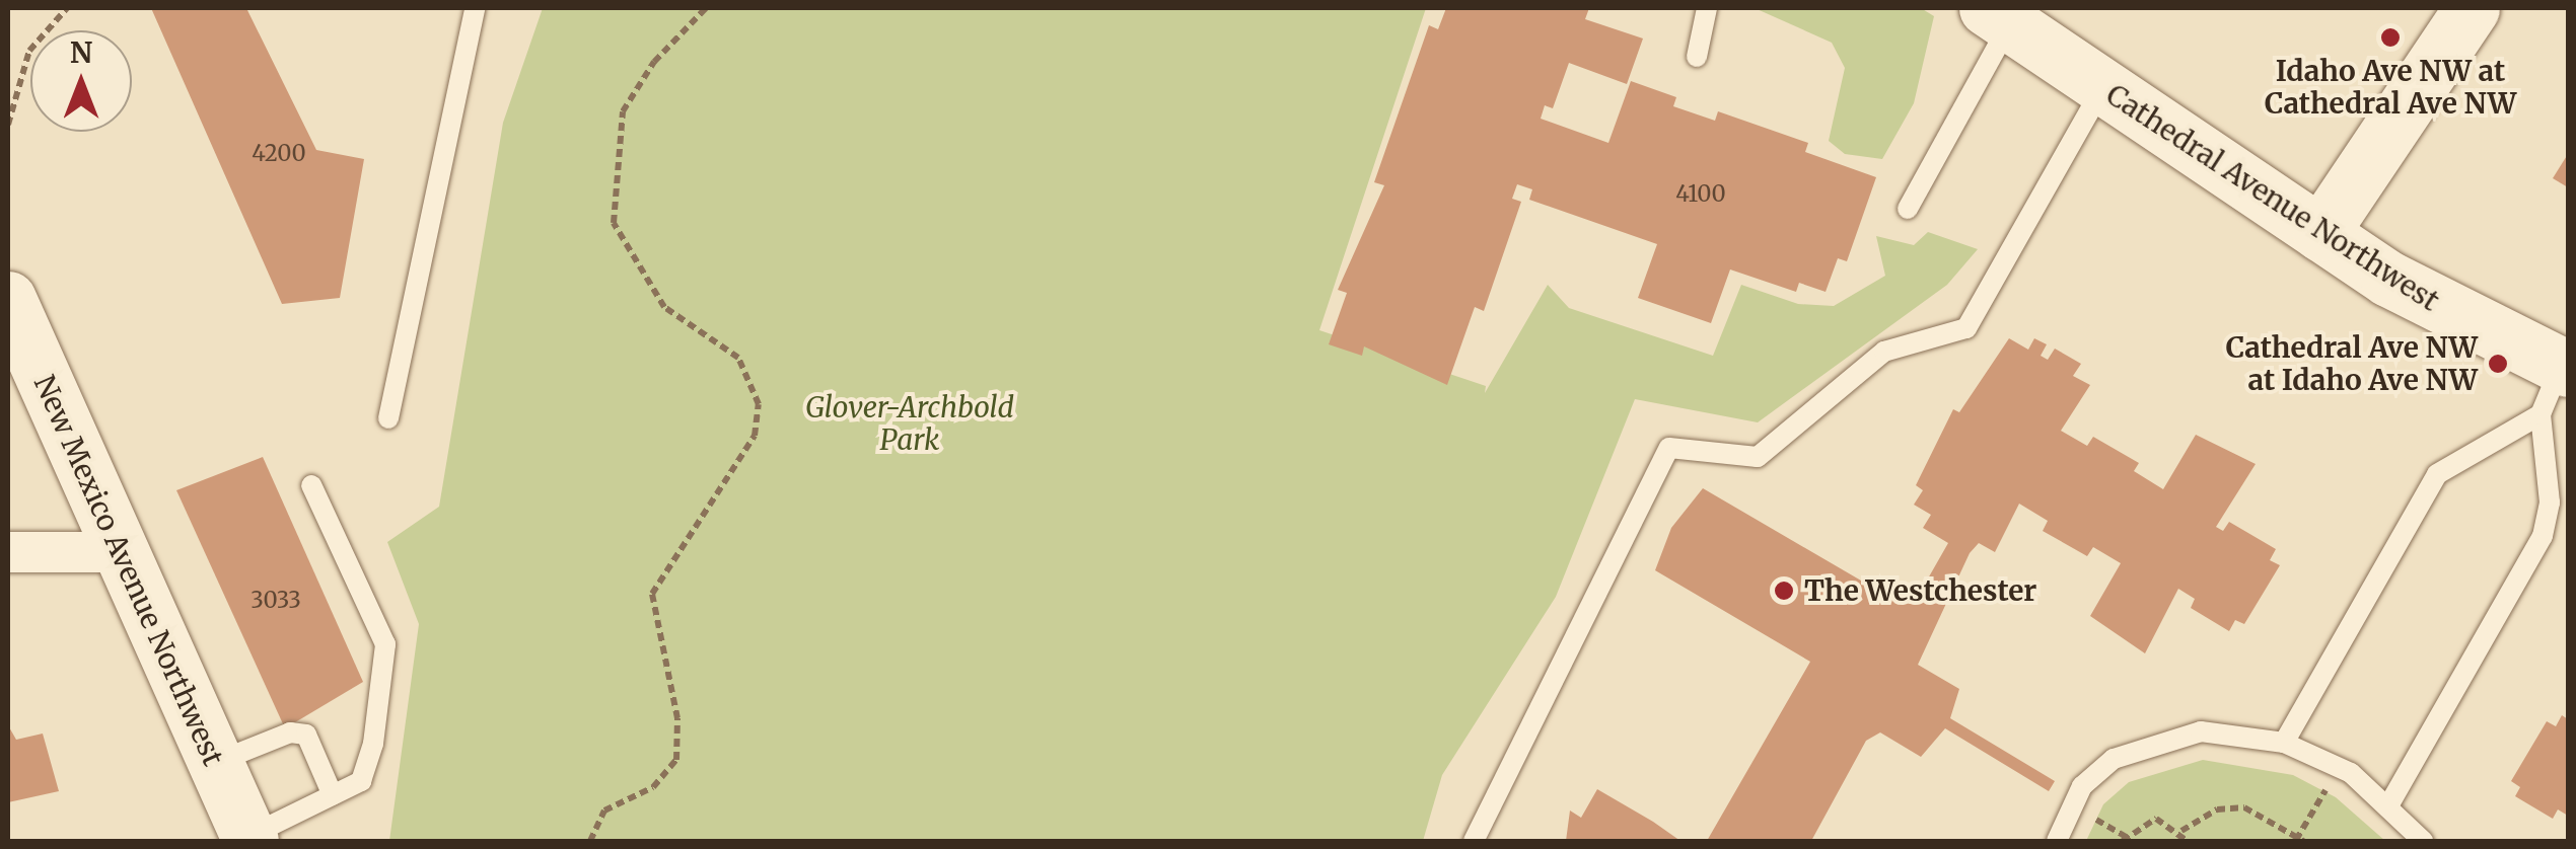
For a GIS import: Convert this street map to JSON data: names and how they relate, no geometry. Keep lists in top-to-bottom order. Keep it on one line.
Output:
{"streets":{"street":["Cathedral Avenue Northwest","New Mexico Avenue Northwest"]},"parks":["Glover-Archbold Park"],"places":["Idaho Ave NW at Cathedral Ave NW","Cathedral Ave NW at Idaho Ave NW","The Westchester"],"house_numbers":["4200","4100","3033"],"north":"top"}
